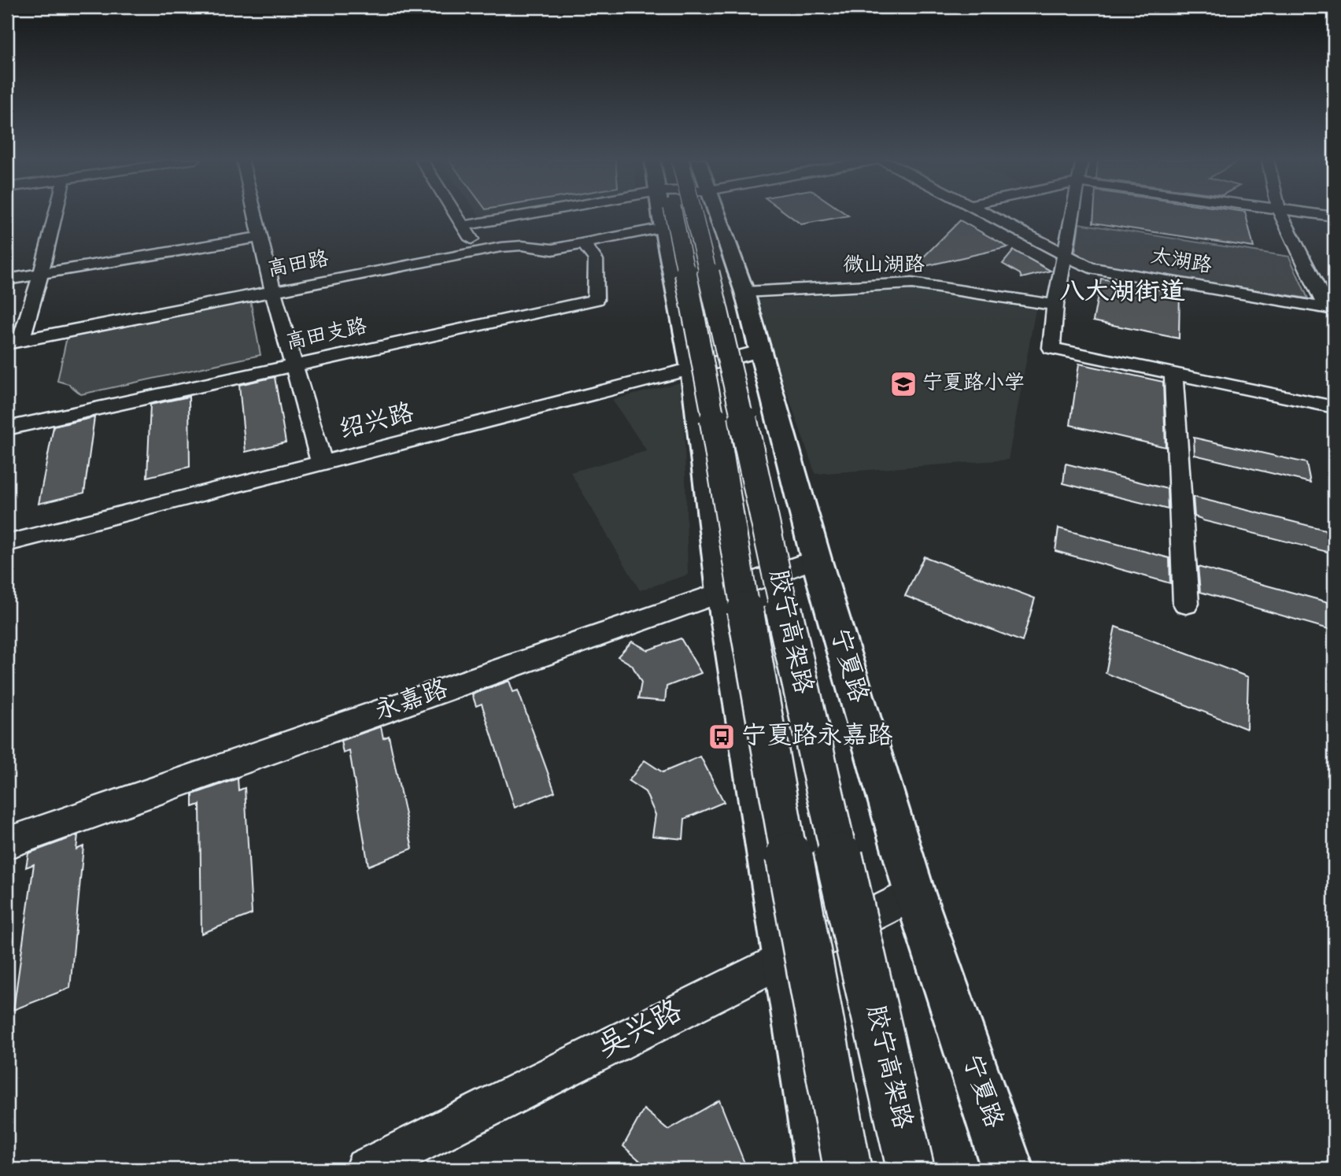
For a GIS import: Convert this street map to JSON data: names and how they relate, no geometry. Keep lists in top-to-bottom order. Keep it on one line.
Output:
{"streets":{"main road":["胶宁高架路","宁夏路"],"street":["太湖路","高田路","微山湖路","高田支路","绍兴路","永嘉路","吴兴路"]},"crossings":[["高田路","高田支路"],["微山湖路","宁夏路"],["绍兴路","宁夏路"],["宁夏路","永嘉路"],["宁夏路","吴兴路"]],"districts":["八大湖街道"],"places":{"school or university":["宁夏路小学"],"bus stop":["宁夏路永嘉路"]}}
